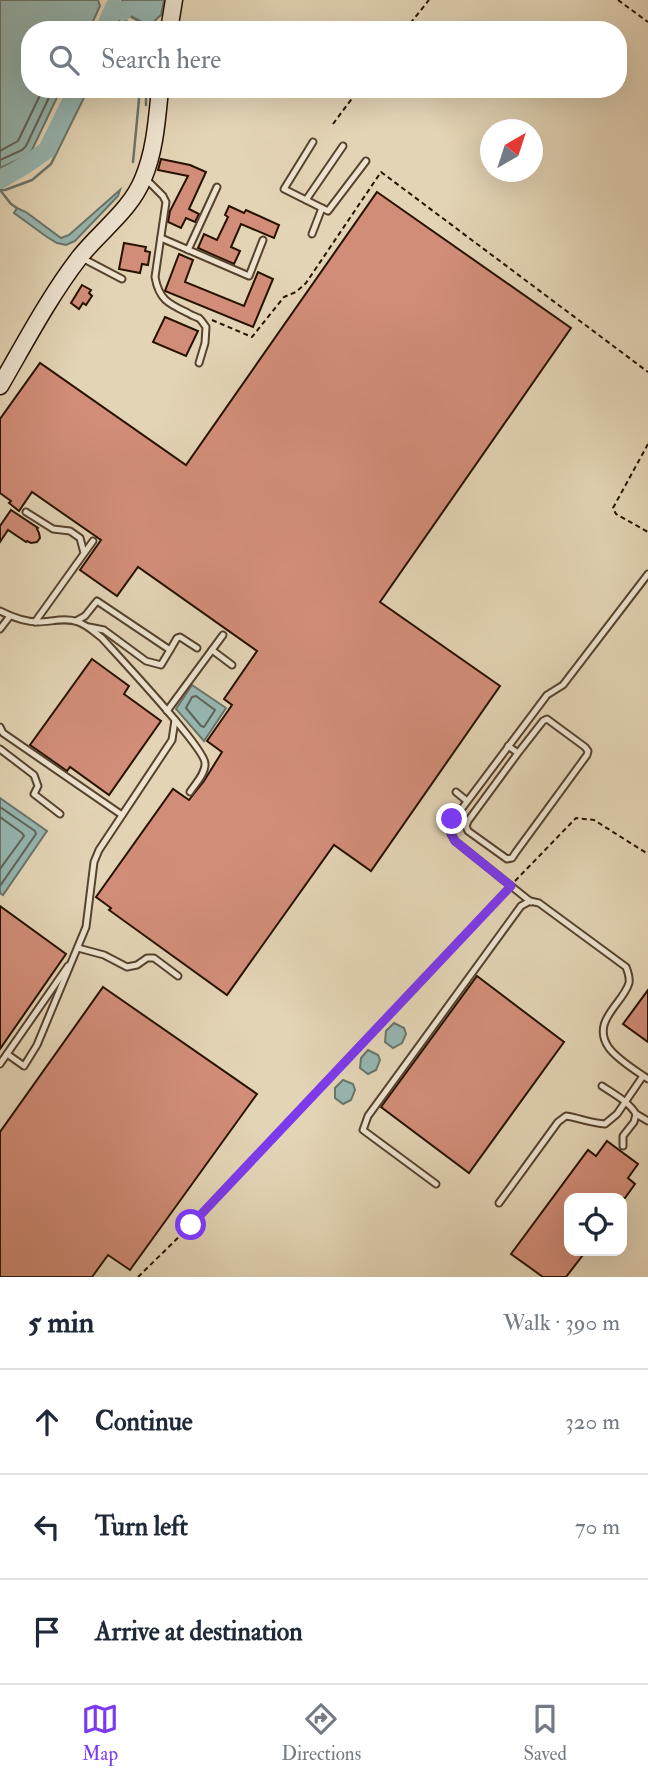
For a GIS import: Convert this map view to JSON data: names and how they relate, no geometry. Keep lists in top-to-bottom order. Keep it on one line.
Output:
{"north":"top right","page":{"search":"Search here","heading":["5 min","Walk · 390 m"],"list":[["Continue","320 m"],["Turn left","70 m"],"Arrive at destination"],"nav":["Map","Directions","Saved"]}}
